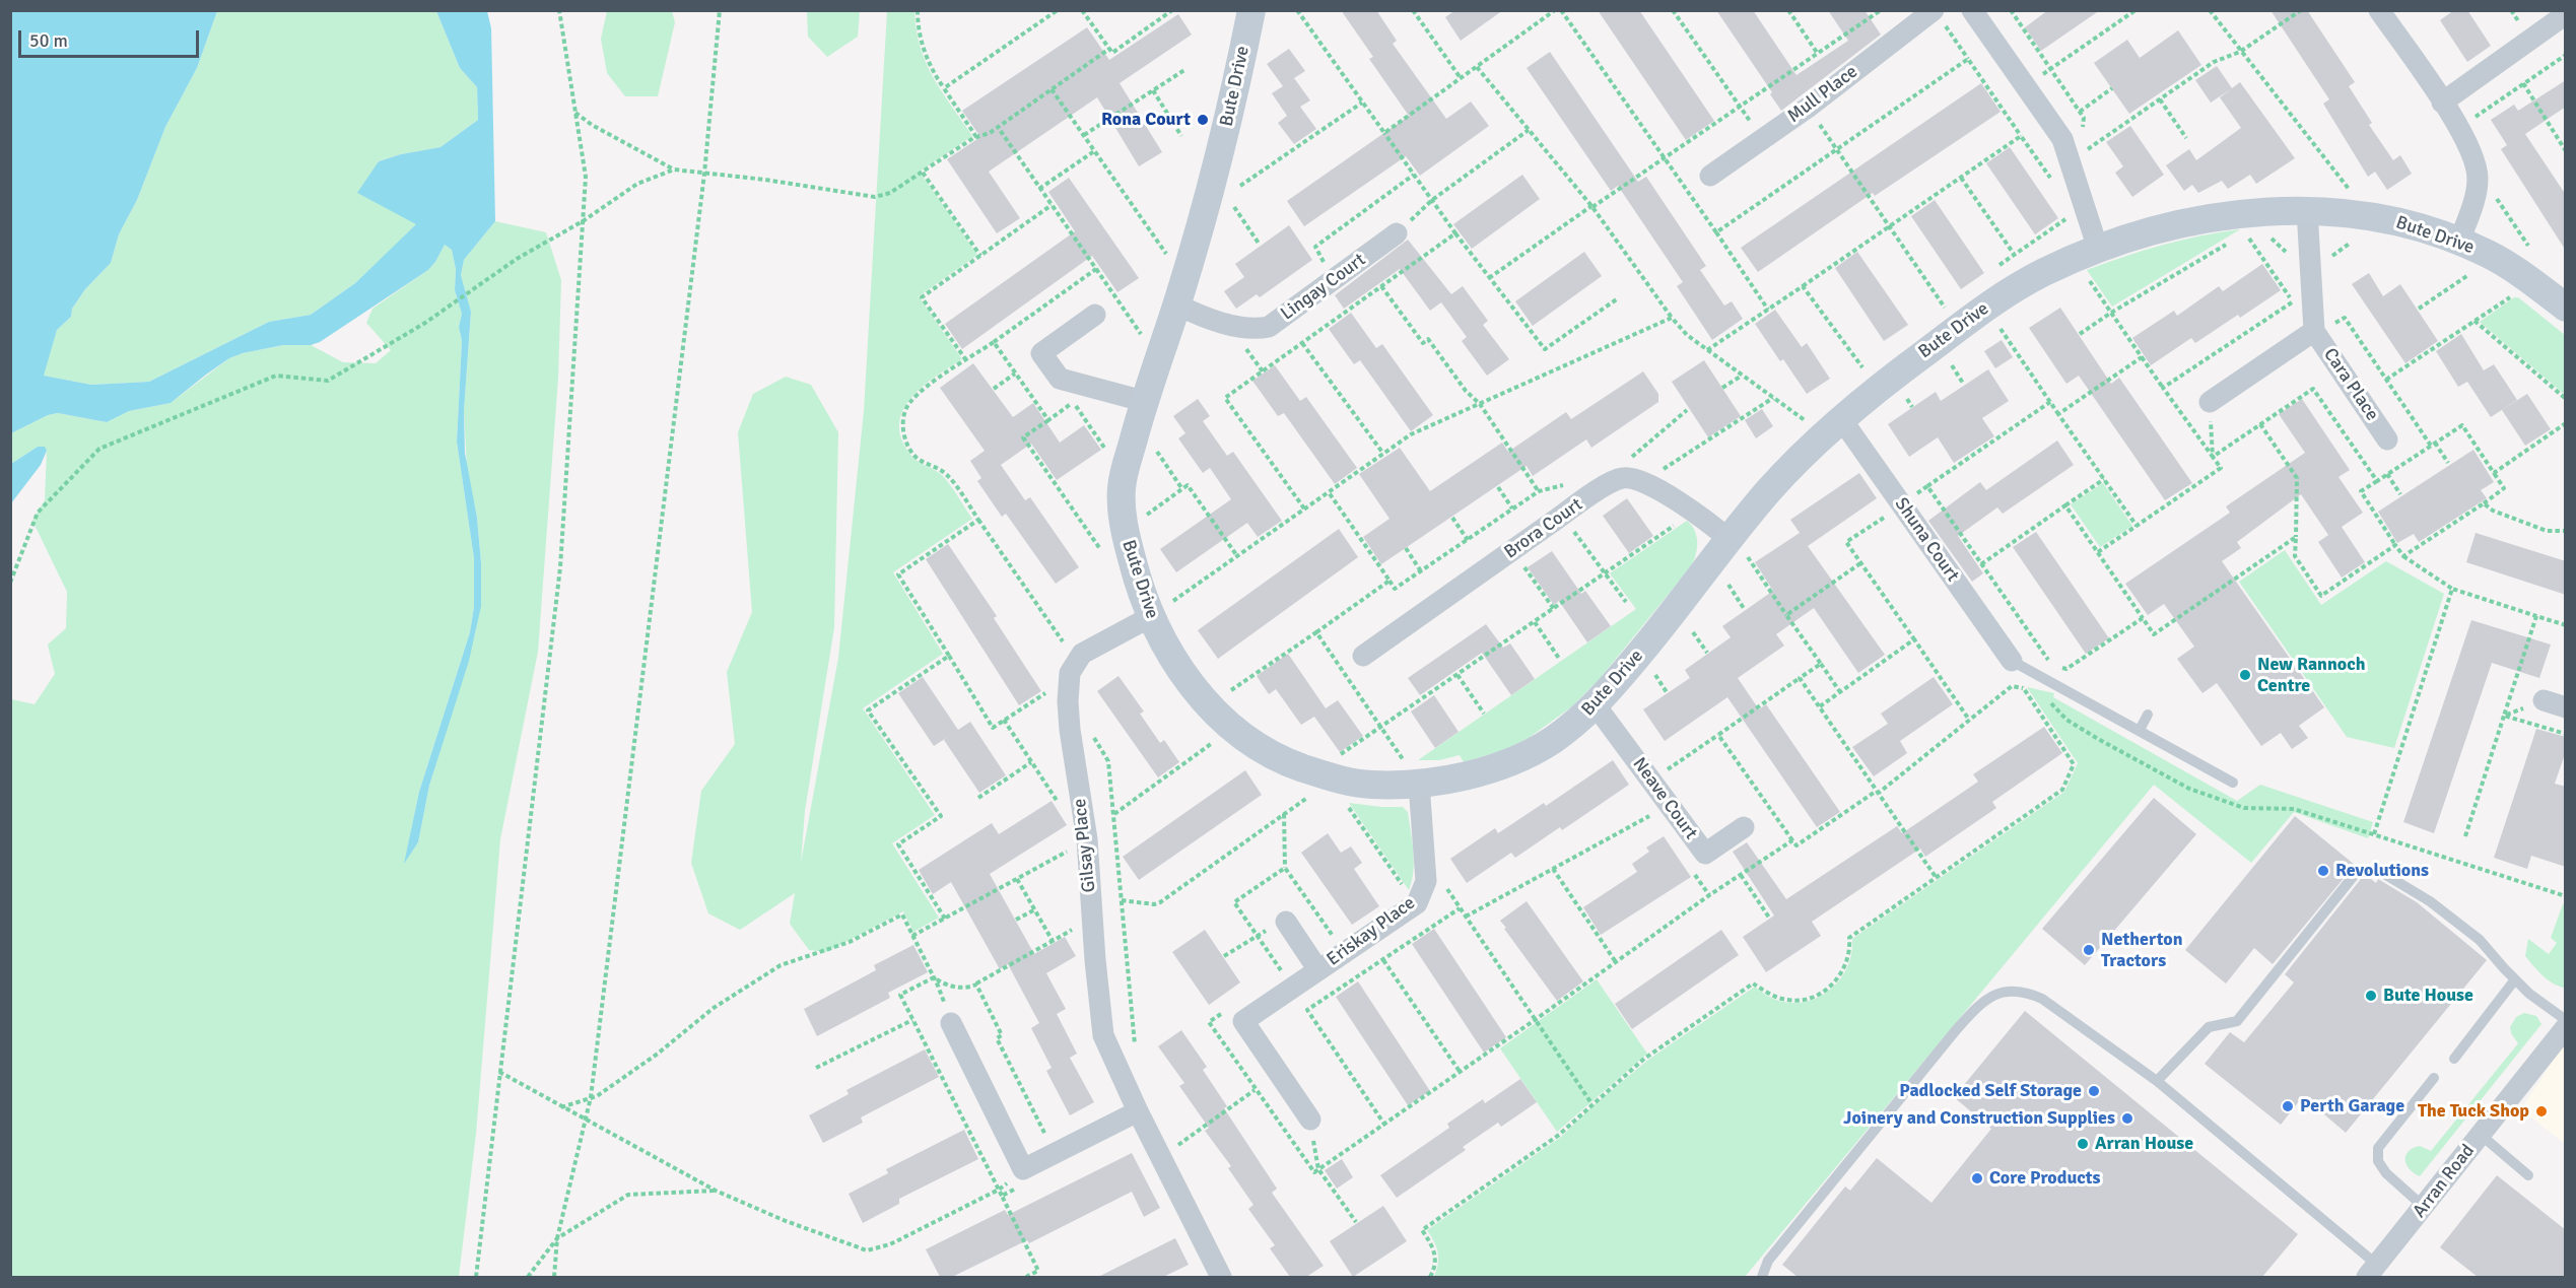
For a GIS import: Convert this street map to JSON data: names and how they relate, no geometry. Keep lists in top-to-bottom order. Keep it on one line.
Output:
{"streets":{"street":["Bute Drive","Mull Place","Lingay Court","Cara Place","Brora Court","Shuna Court","Neave Court","Gilsay Place","Eriskay Place","Arran Road"]},"crossings":[["Bute Drive","Lingay Court"],["Bute Drive","Cara Place"],["Bute Drive","Brora Court"],["Bute Drive","Shuna Court"],["Bute Drive","Neave Court"],["Bute Drive","Gilsay Place"],["Bute Drive","Eriskay Place"]],"places":["Rona Court","New Rannoch Centre","Revolutions","Netherton Tractors","Bute House","Padlocked Self Storage","Perth Garage","The Tuck Shop","Joinery and Construction Supplies","Arran House","Core Products"],"scale_bar":"50 m"}
